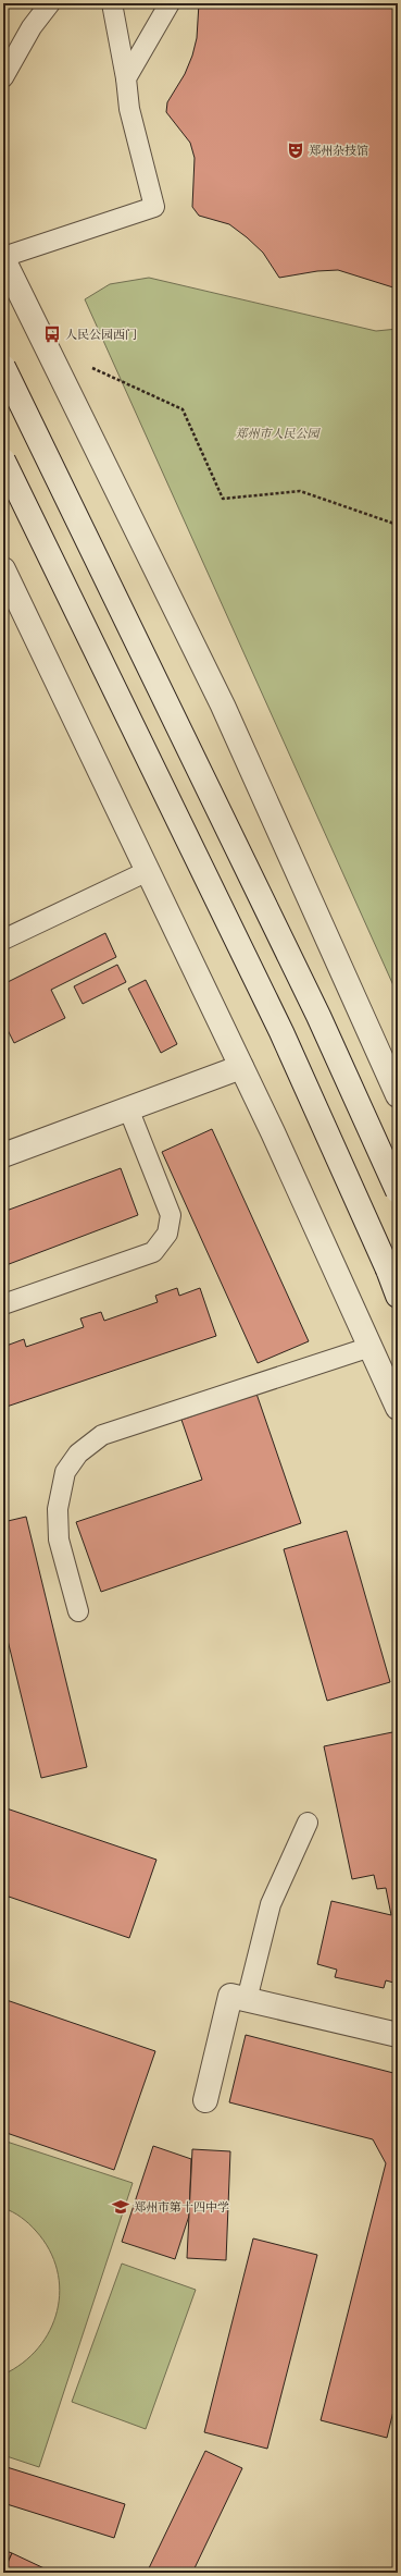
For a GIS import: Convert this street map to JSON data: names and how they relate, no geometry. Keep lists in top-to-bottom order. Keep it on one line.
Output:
{"parks":["郑州市人民公园"],"places":{"theatre":["郑州杂技馆"],"bus stop":["人民公园西门"],"school or university":["郑州市第十四中学"]}}
